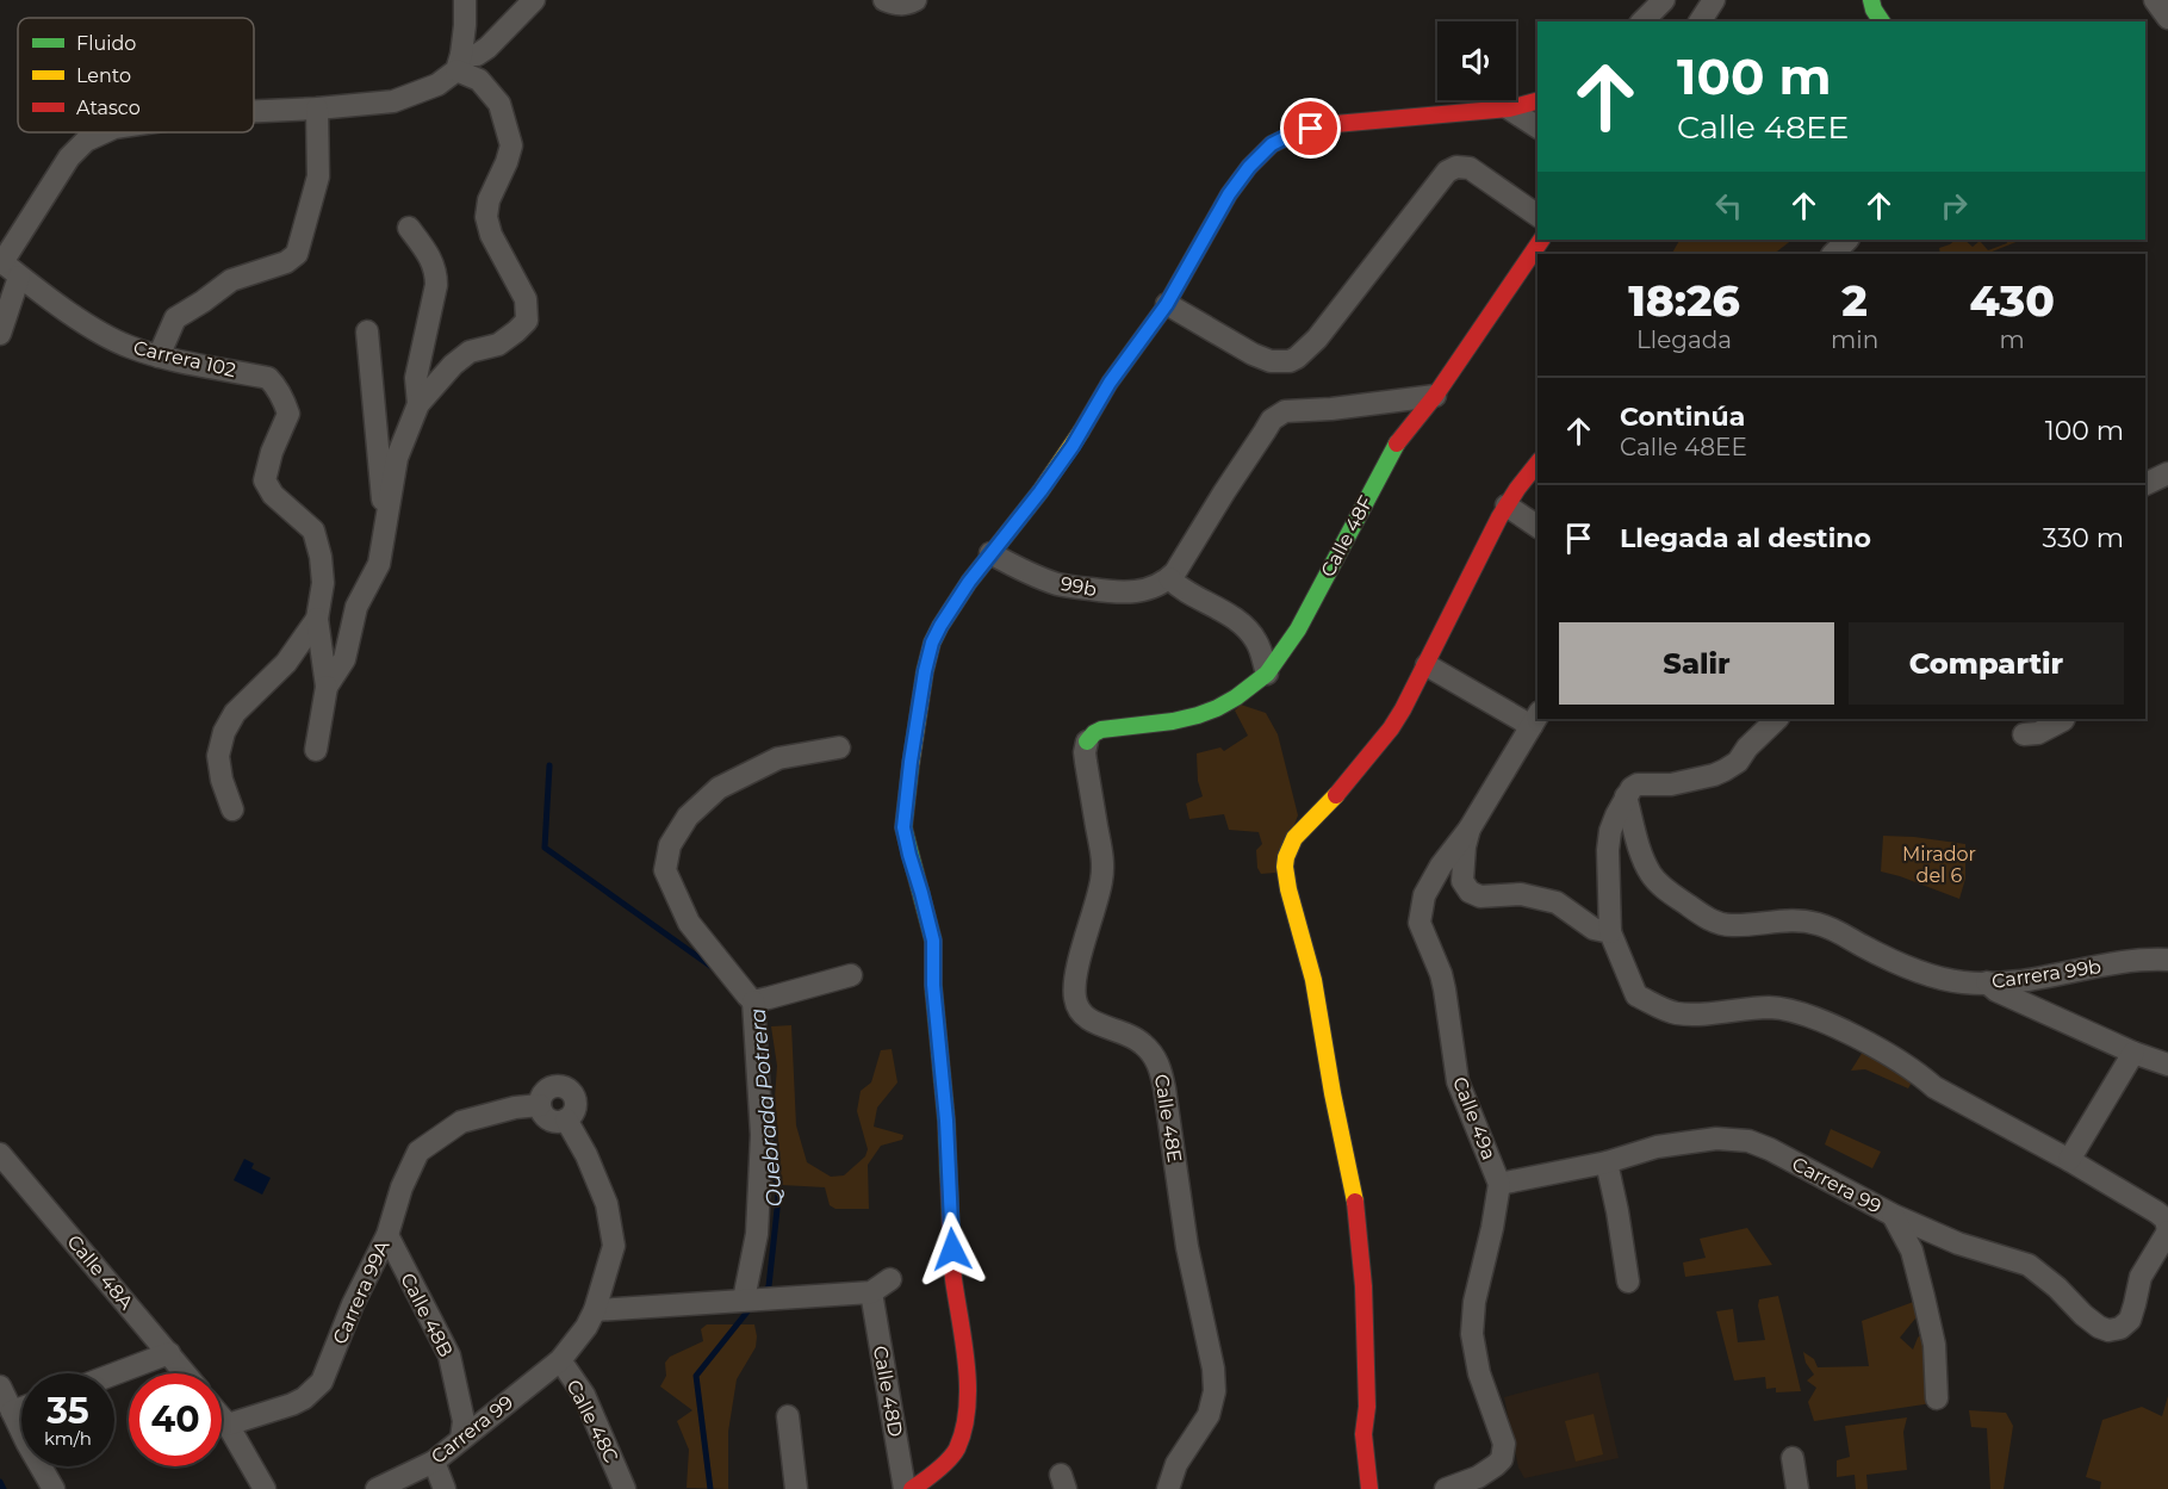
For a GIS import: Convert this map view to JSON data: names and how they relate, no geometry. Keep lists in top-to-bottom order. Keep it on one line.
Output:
{"streets":{"street":["Carrera 102","Calle 48F","99b","Carrera 99b","Calle 48E","Calle 49a","Carrera 99","Calle 48A","Carrera 99A","Calle 48B","Calle 48D","Calle 48C"]},"crossings":[["Calle 48F","Calle 48E"],["Calle 49a","Carrera 99"],["Carrera 99","Calle 48B"],["Carrera 99","Calle 48C"],["Carrera 99A","Calle 48B"],["Carrera 99A","Calle 48C"]],"water":["Quebrada Potrera"],"parks":["Mirador del 6"],"legend":["Fluido","Lento","Atasco"],"page":{"turn":["100 m","Calle 48EE"],"eta":["18:26","Llegada","2","min","430","m"],"list":[{"name":"Continúa","note":"Calle 48EE","value":"100 m"},{"name":"Llegada al destino","value":"330 m"}],"buttons":["Salir","Compartir"],"speed":"35 km/h","limit":"40"}}
